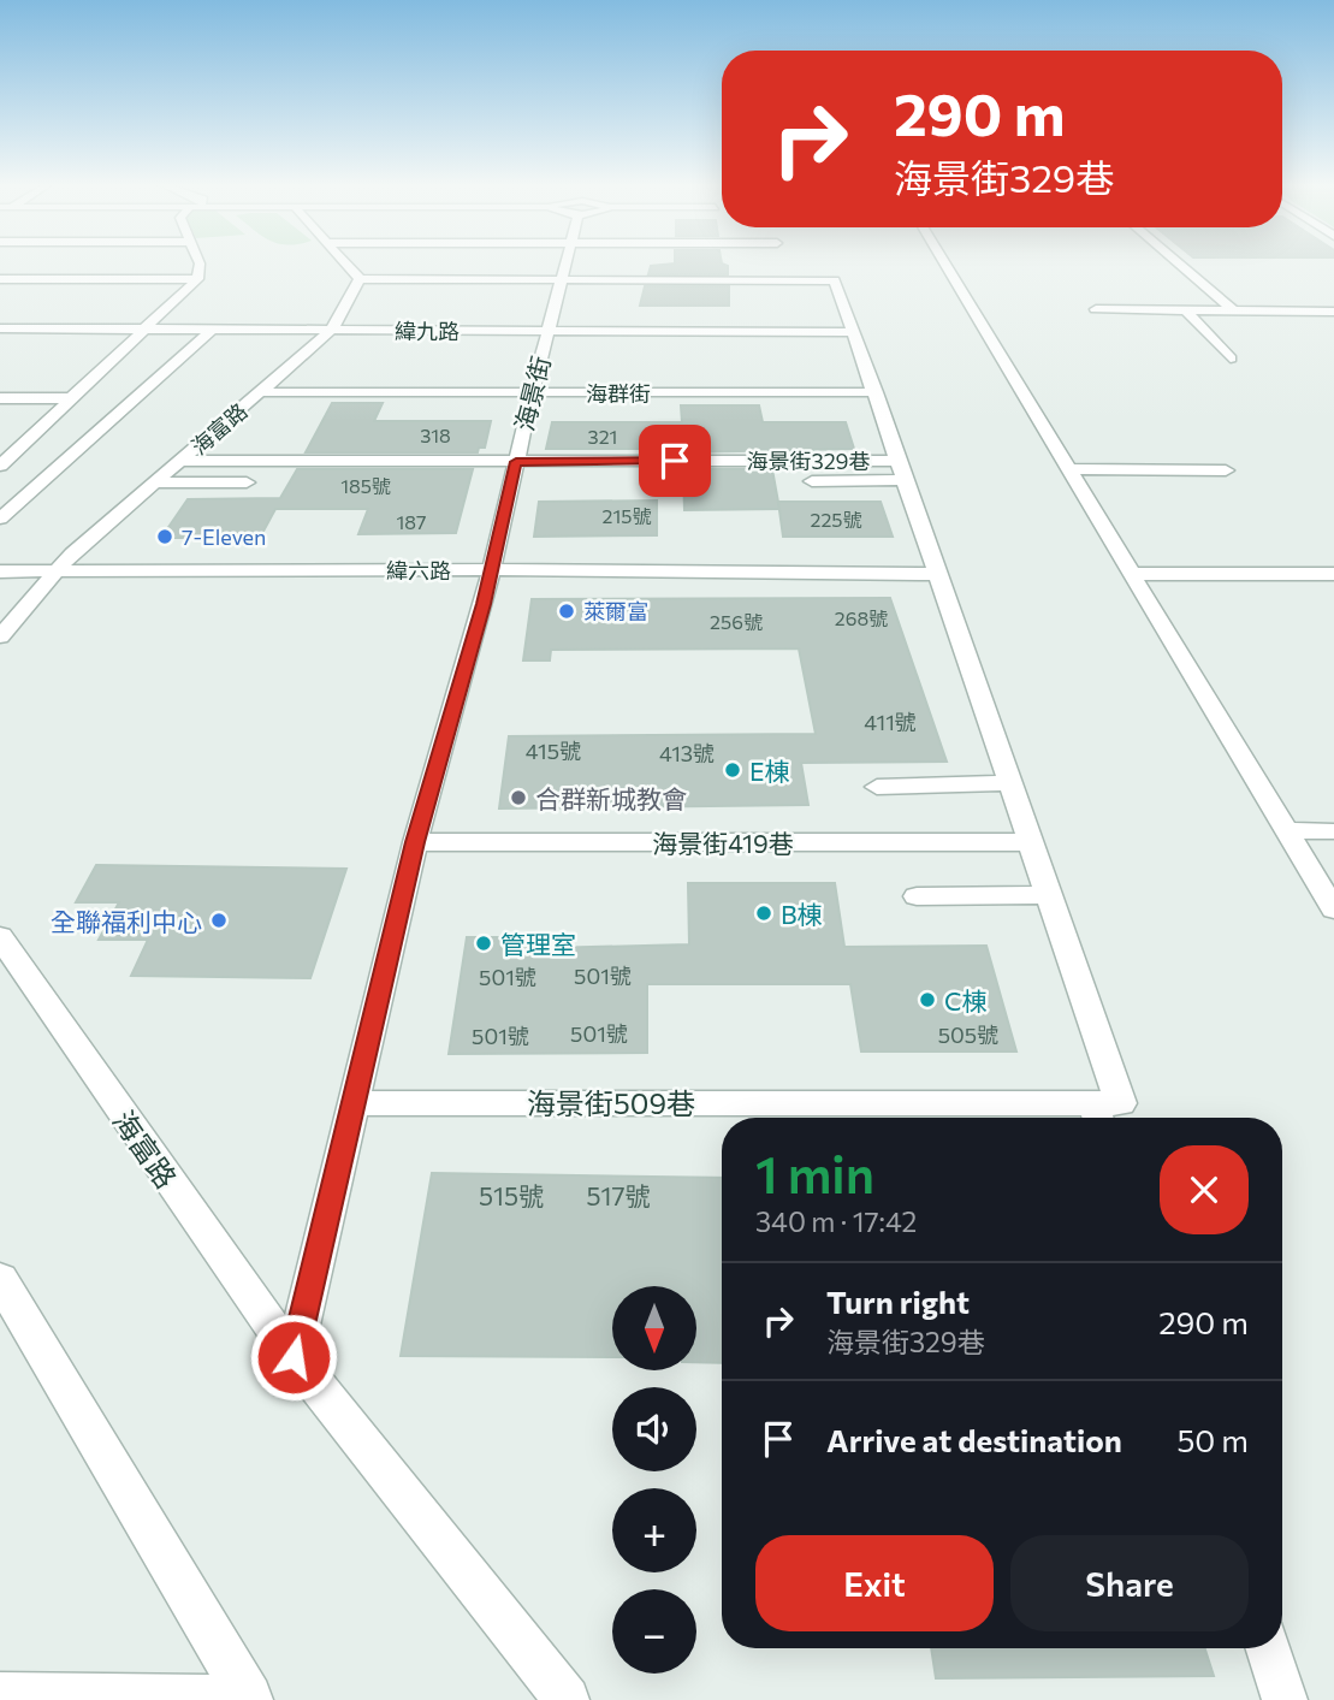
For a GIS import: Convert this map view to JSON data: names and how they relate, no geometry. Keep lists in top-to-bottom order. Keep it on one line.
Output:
{"streets":{"street":["緯九路","海景街","海群街","海富路","海景街329巷","緯六路","海景街419巷","海景街509巷"]},"crossings":[["緯九路","海景街"],["緯九路","海富路"],["海景街","海群街"],["海景街","海富路"],["海景街","海景街329巷"],["海景街","緯六路"],["海景街","海景街419巷"],["海景街","海景街509巷"],["海群街","海富路"],["海富路","海景街329巷"],["海富路","緯六路"]],"places":["7-Eleven","萊爾富","E棟","合群新城教會","B棟","全聯福利中心","管理室","C棟"],"house_numbers":["318","321","185號","215號","225號","187","268號","256號","411號","415號","413號","501號","501號","501號","505號","501號","515號","517號"],"north":"bottom","page":{"turn":["290 m","海景街329巷"],"heading":["1 min","340 m · 17:42"],"list":[{"name":"Turn right","note":"海景街329巷","value":"290 m"},{"name":"Arrive at destination","value":"50 m"}],"map_buttons":["+","−"],"buttons":["Exit","Share"]}}
